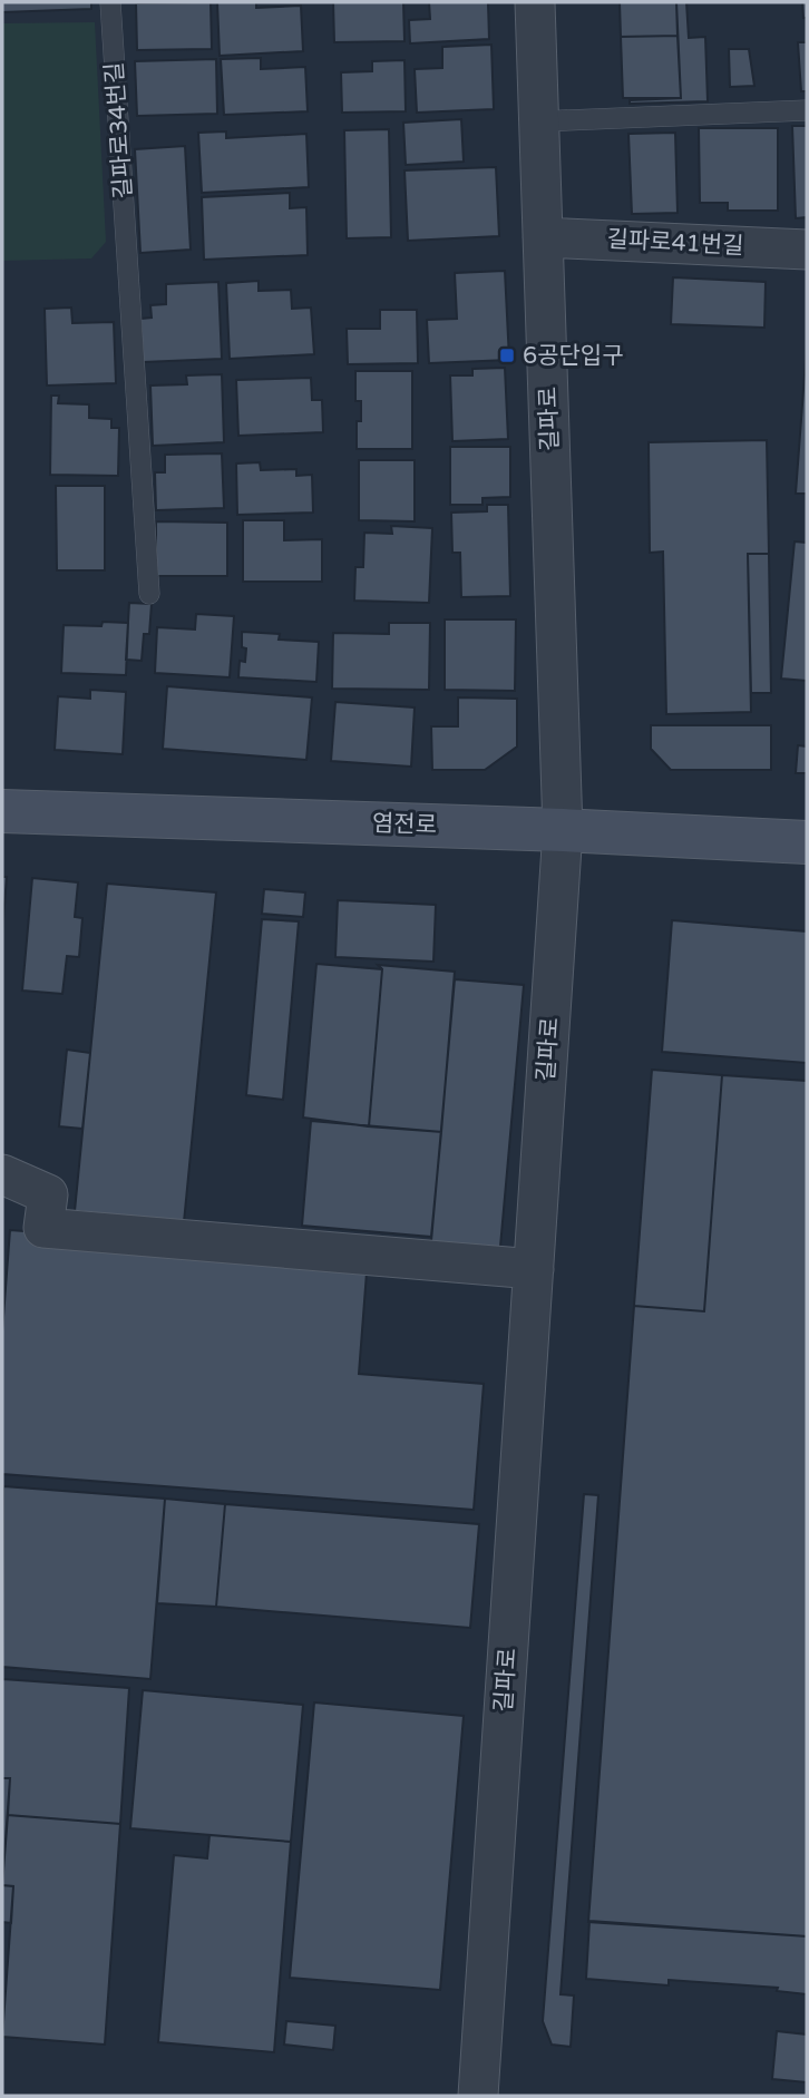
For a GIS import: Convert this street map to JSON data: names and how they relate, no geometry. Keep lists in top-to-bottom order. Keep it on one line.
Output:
{"streets":{"street":["길파로41번길","길파로","염전로"],"lane":["길파로34번길"]},"crossings":[["길파로41번길","길파로"],["길파로","염전로"]],"places":{"transit":["6공단입구"]}}
